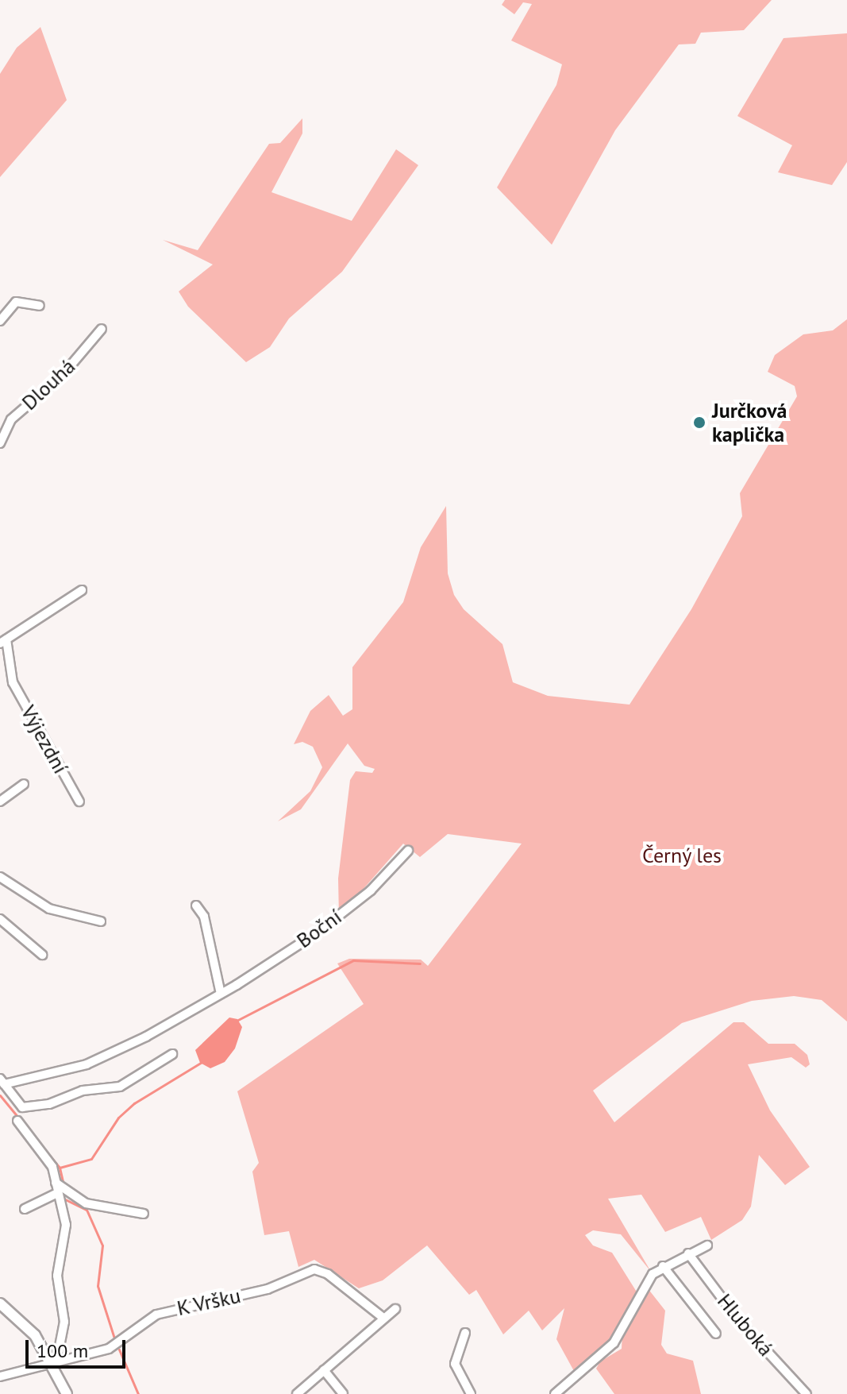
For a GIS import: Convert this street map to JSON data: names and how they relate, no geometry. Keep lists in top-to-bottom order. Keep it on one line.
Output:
{"streets":{"street":["Dlouhá","Výjezdní","Boční","K Vršku","Hluboká"]},"parks":["Černý les"],"places":["Jurčková kaplička"],"scale_bar":"100 m"}
